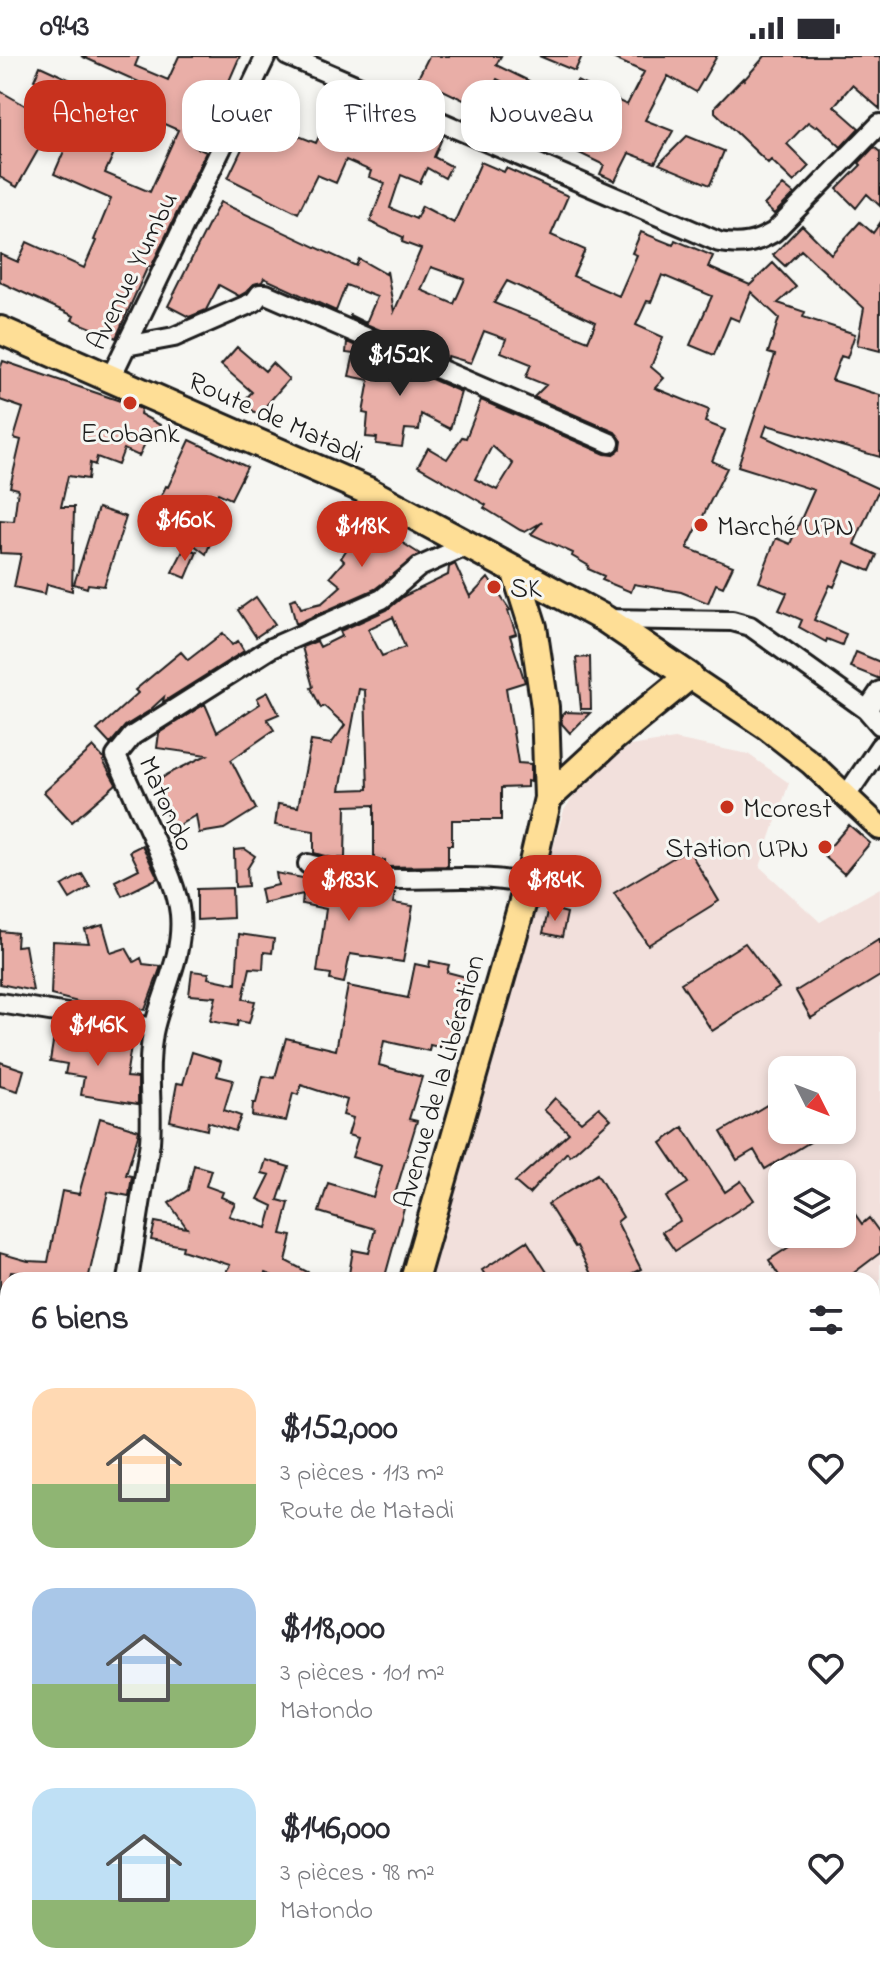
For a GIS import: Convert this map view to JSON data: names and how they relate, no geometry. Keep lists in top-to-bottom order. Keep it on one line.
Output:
{"streets":{"highway":["Route de Matadi","Avenue de la Libération"],"street":["Avenue Yumbu","Matondo"]},"crossings":[["Avenue Yumbu","Route de Matadi"],["Route de Matadi","Matondo"],["Route de Matadi","Avenue de la Libération"]],"places":["Ecobank","Marché UPN","SK","Mcorest","Station UPN"],"north":"bottom right","page":{"status":"09:43","chip":["Acheter","Louer","Filtres","Nouveau"],"price":["$152K","$160K","$118K","$183K","$184K","$146K"],"heading":"6 biens","list":[{"name":"$152,000","note":"3 pièces · 113 m² · Route de Matadi"},{"name":"$118,000","note":"3 pièces · 101 m² · Matondo"},{"name":"$146,000","note":"3 pièces · 98 m² · Matondo"}]}}
